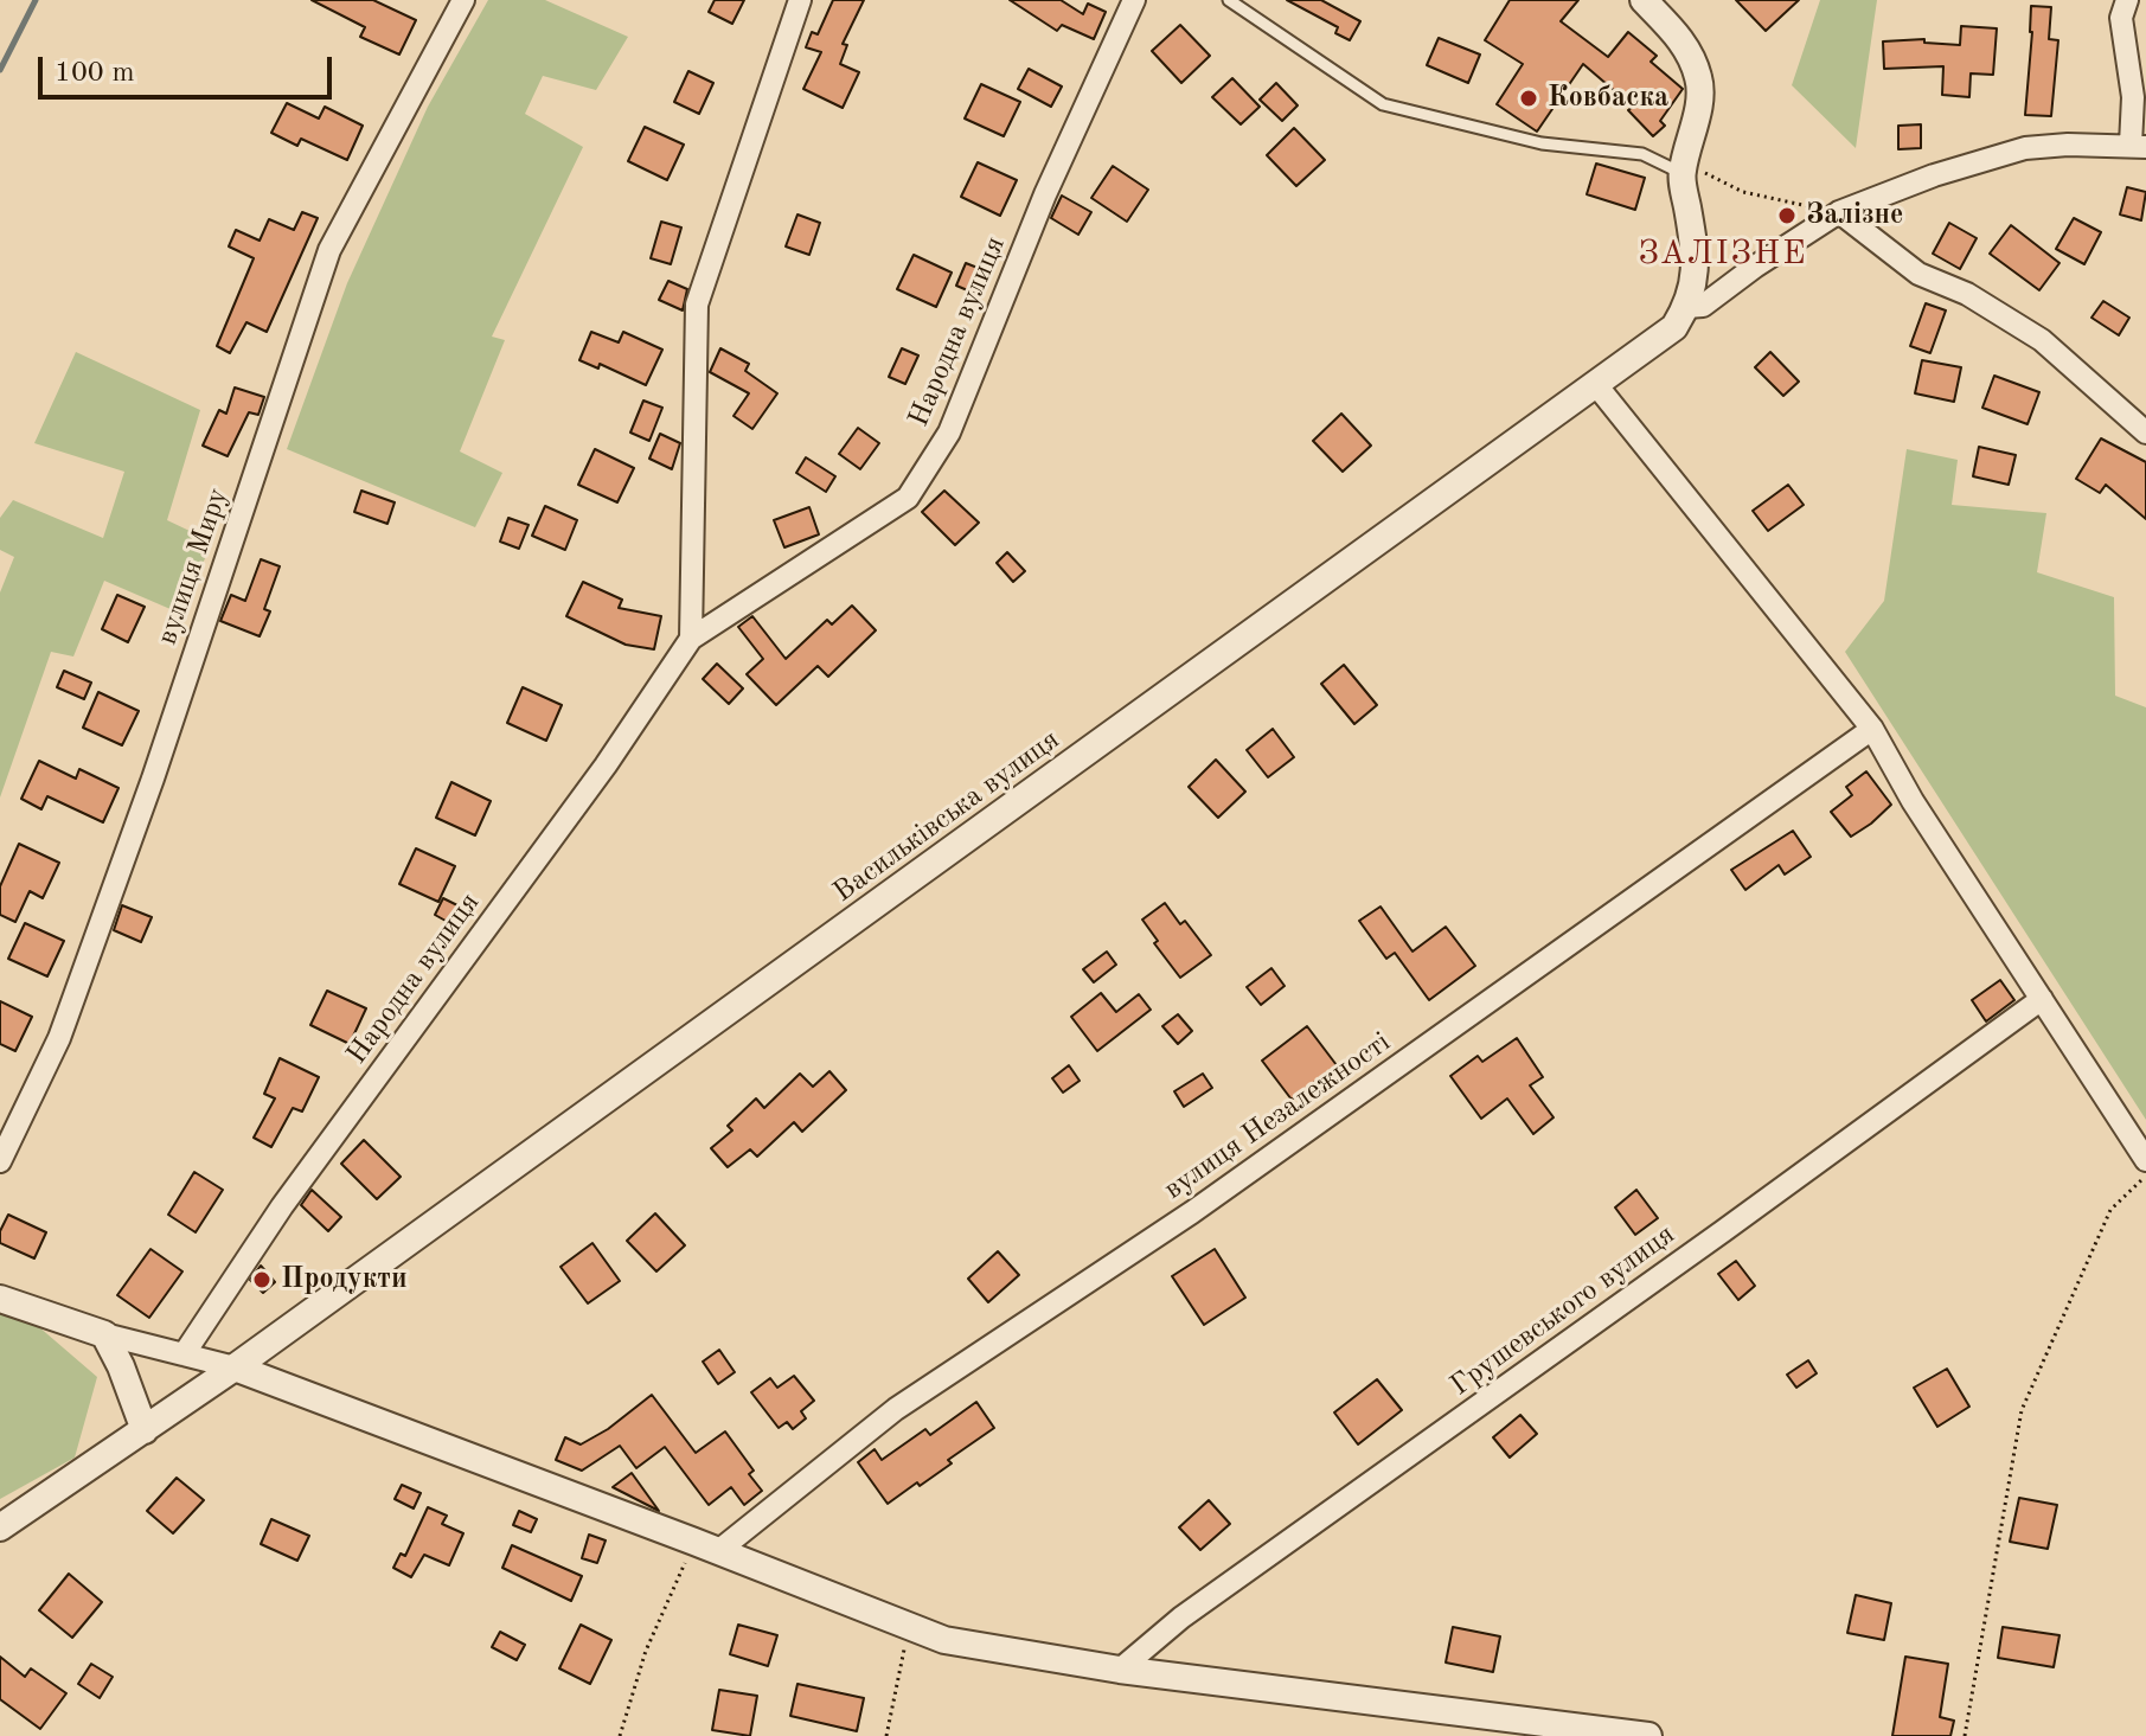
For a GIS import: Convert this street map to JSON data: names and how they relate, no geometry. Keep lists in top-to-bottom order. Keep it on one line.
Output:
{"streets":{"street":["Народна вулиця","вулиця Миру","Васильківська вулиця","вулиця Незалежності","Грушевського вулиця"]},"districts":["ЗАЛІЗНЕ"],"places":["Ковбаска","Залізне","Продукти"],"scale_bar":"100 m"}
